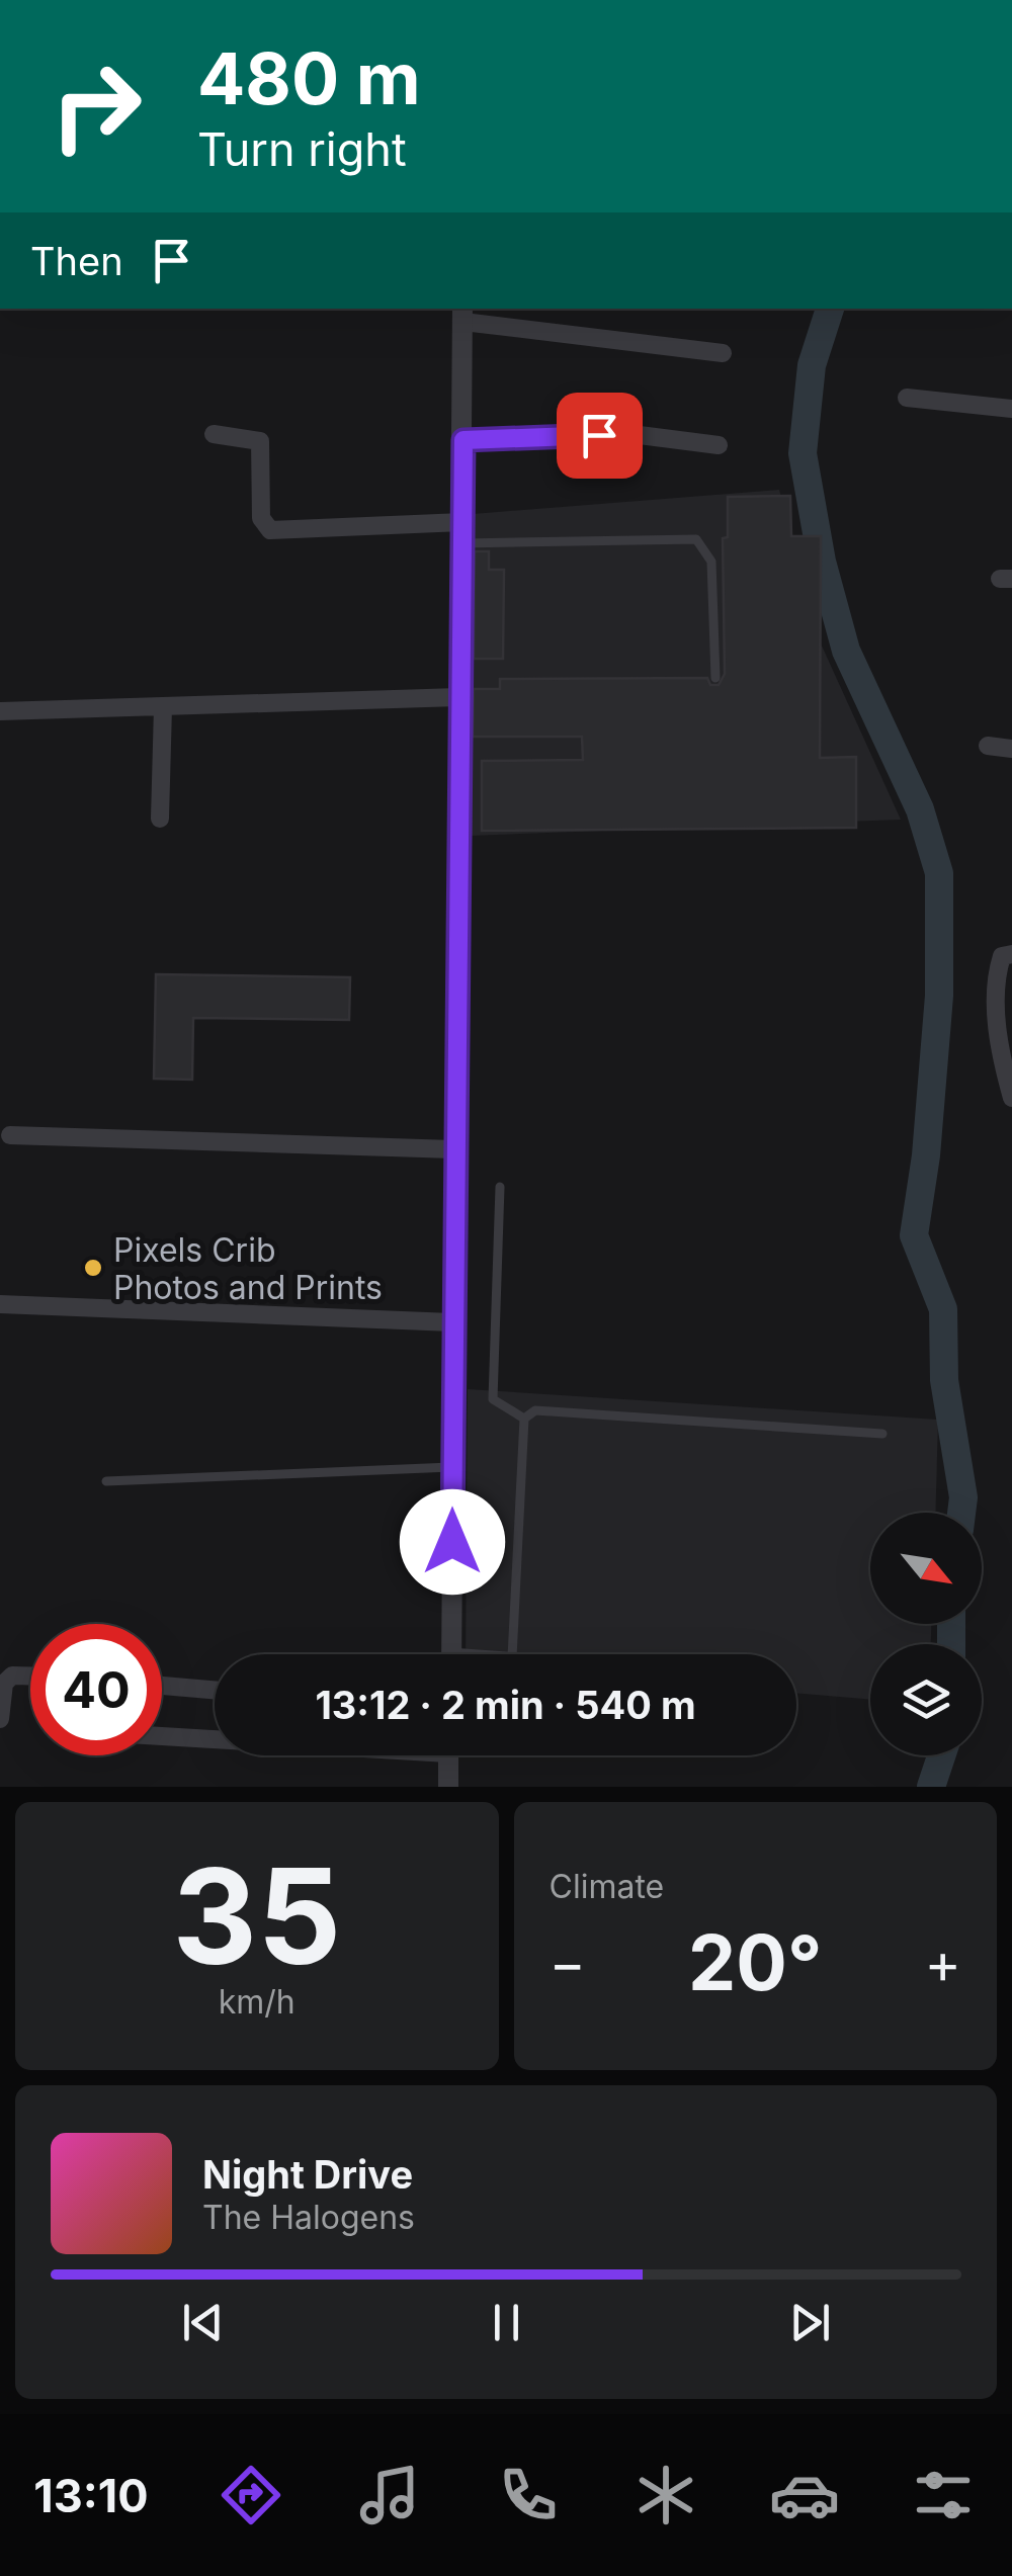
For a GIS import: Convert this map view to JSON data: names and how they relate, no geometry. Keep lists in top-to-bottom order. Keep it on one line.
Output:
{"places":["Pixels Crib Photos and Prints"],"north":"bottom right","page":{"turn":["480 m","Turn right"],"then":"Then","limit":"40","trip":"13:12 · 2 min · 540 m","tile":[["35","km/h"],"Climate"],"heat":["−","20°","+"],"song":["Night Drive","The Halogens"],"tabs":"13:10"}}
